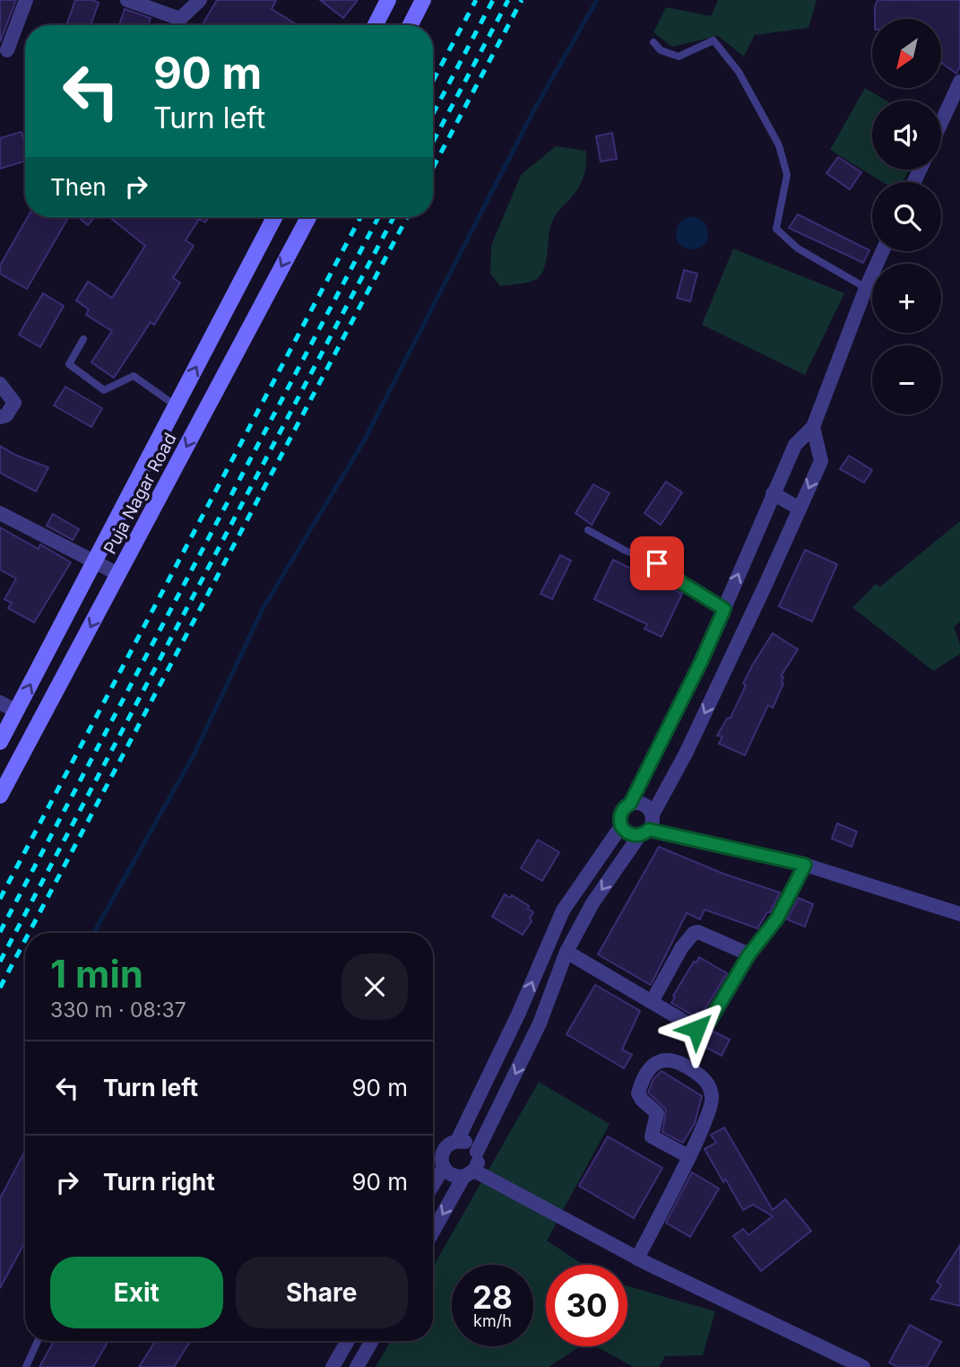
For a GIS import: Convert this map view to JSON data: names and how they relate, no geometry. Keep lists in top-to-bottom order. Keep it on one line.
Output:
{"streets":{"street":["Puja Nagar Road"]},"north":"bottom left","page":{"map_buttons":["+","−"],"turn":["90 m","Turn left"],"then":"Then","heading":["1 min","330 m · 08:37"],"list":[{"name":"Turn left","value":"90 m"},{"name":"Turn right","value":"90 m"}],"buttons":["Exit","Share"],"speed":"28 km/h","limit":"30"}}
